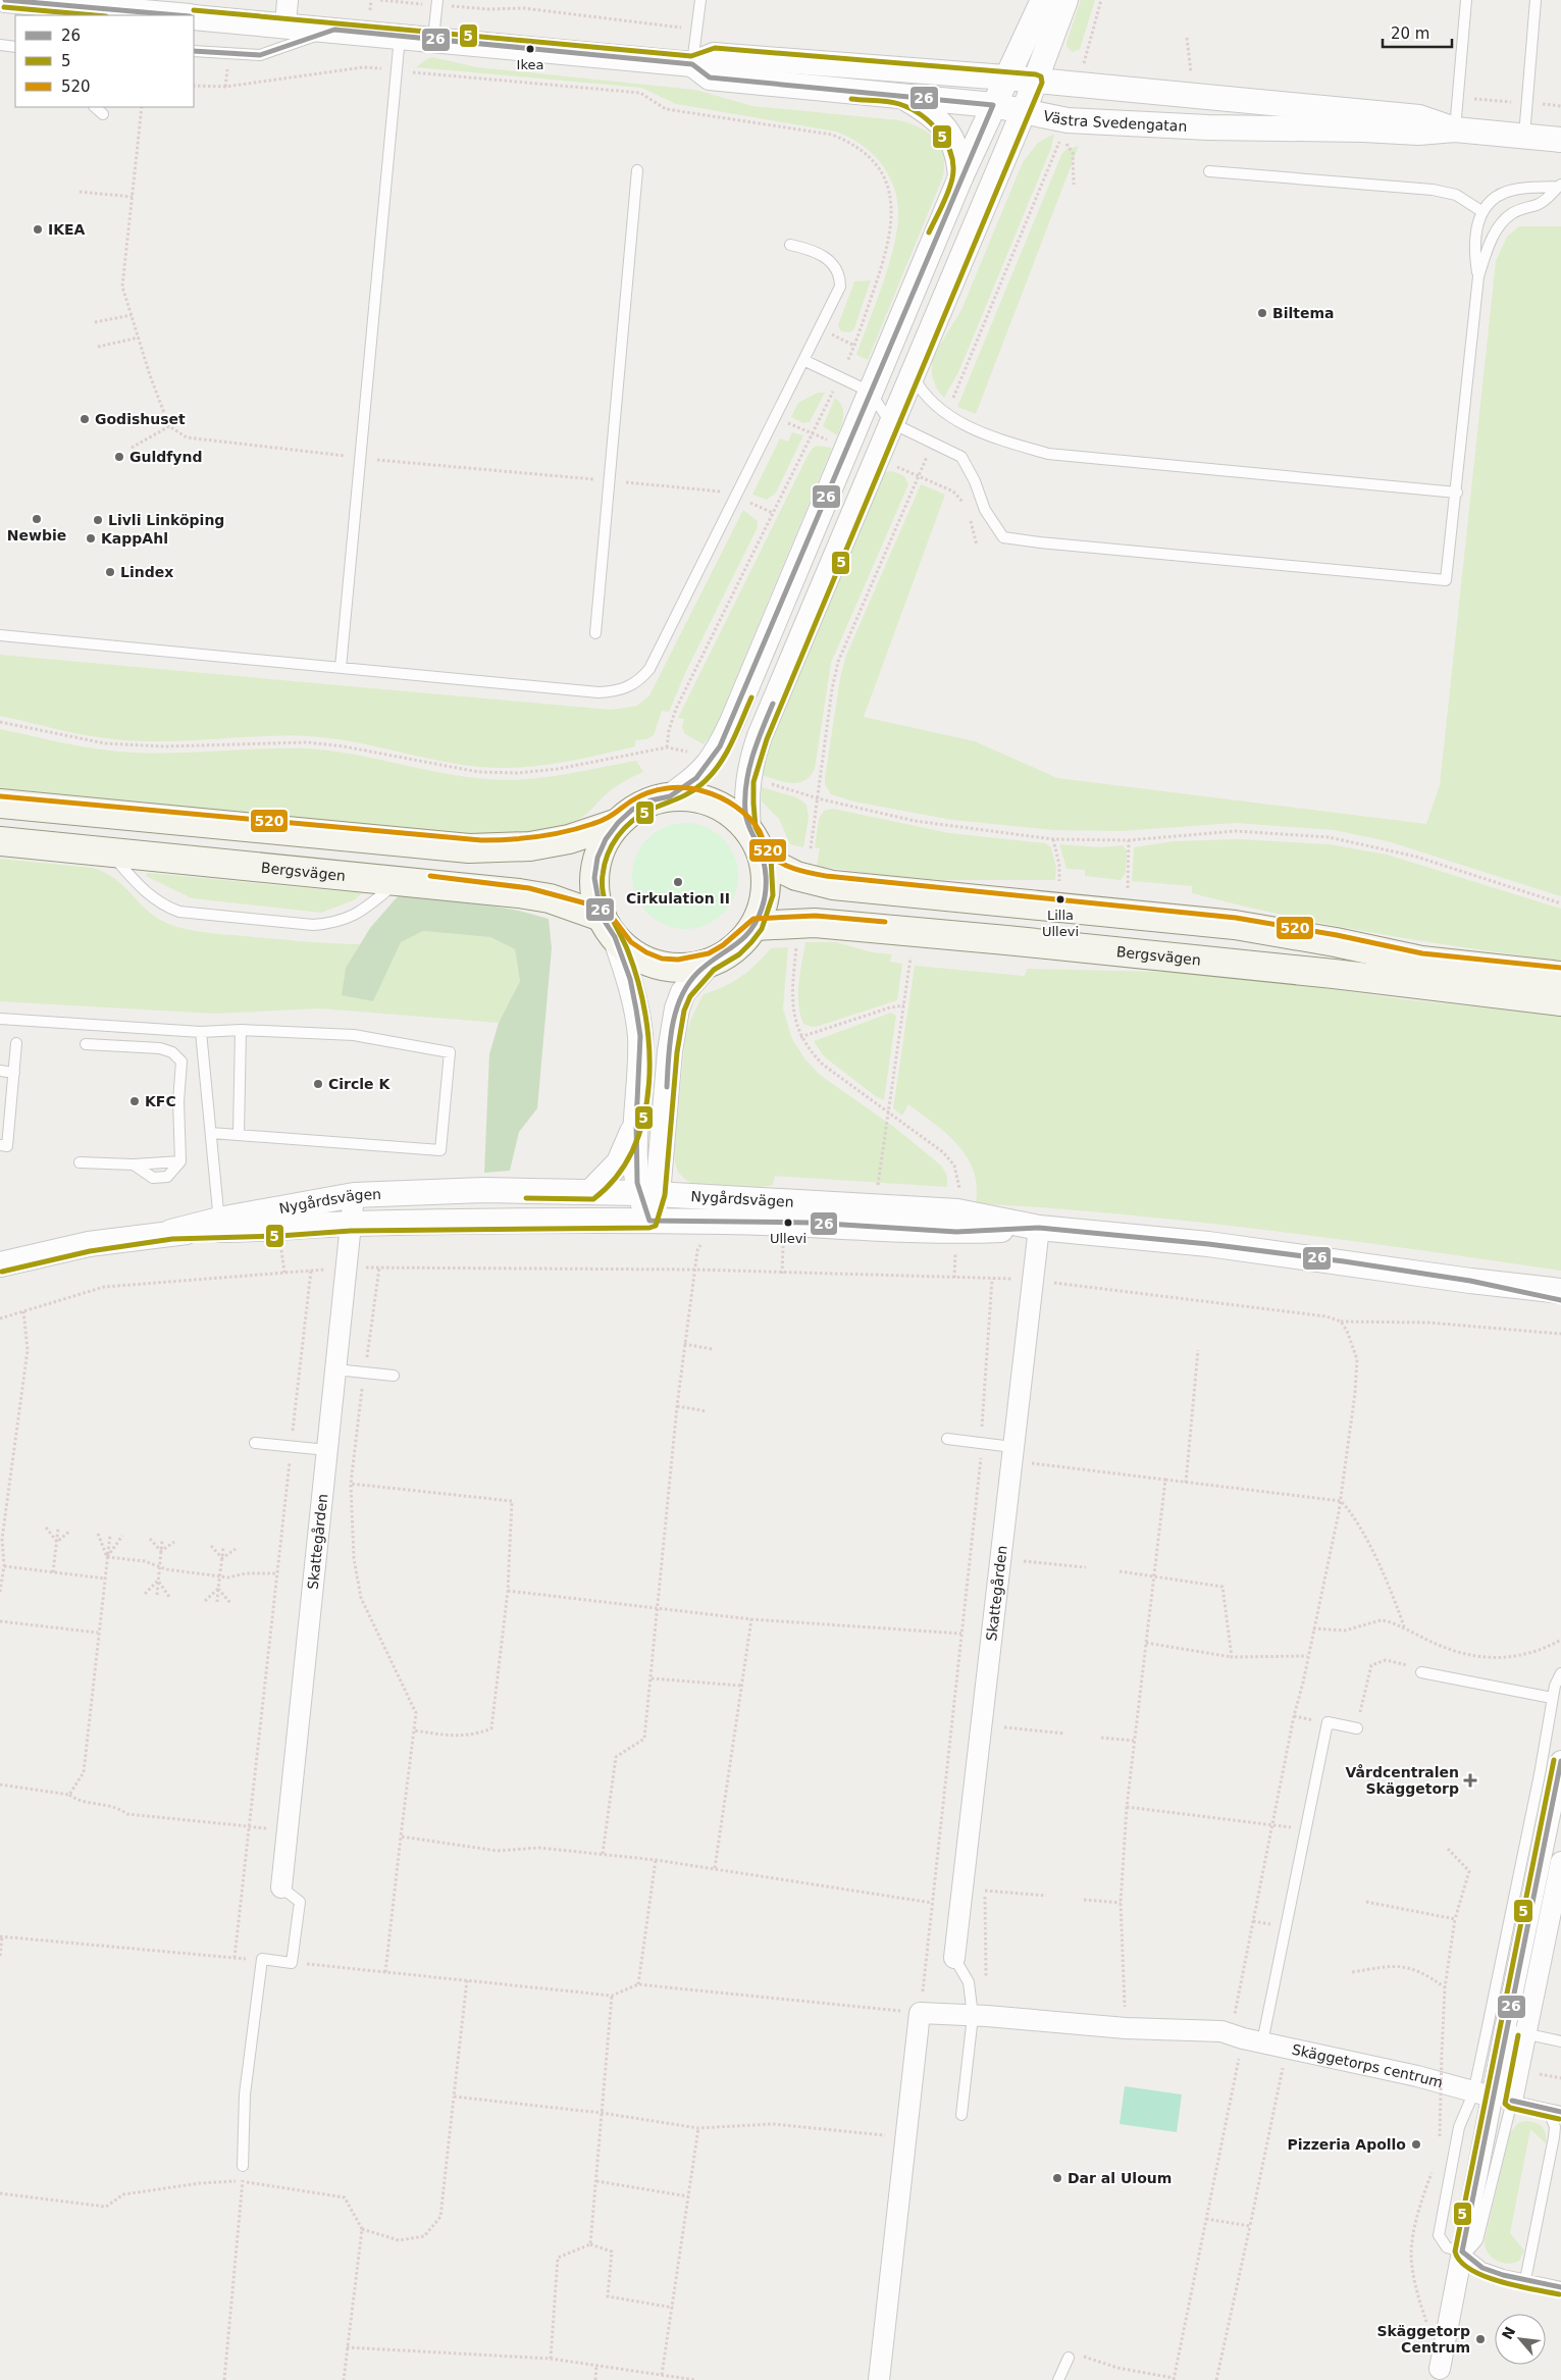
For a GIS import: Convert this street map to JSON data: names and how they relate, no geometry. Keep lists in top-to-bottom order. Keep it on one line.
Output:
{"streets":{"main road":["Bergsvägen"],"street":["Västra Svedengatan","Nygårdsvägen","Skattegården","Skäggetorps centrum"]},"crossings":[["Nygårdsvägen","Skattegården"]],"places":{"other":["Ikea","IKEA","Biltema","Godishuset","Guldfynd","Newbie","Livli Linköping","KappAhl","Lindex","Cirkulation II","Lilla Ullevi","Circle K","KFC","Ullevi","Pizzeria Apollo","Dar al Uloum","Skäggetorp Centrum"],"health":["Vårdcentralen Skäggetorp"]},"lines":["transit line 26","transit line 5","transit line 520"],"legend":["26","5","520"],"scale_bar":"20 m","north":"top left"}
